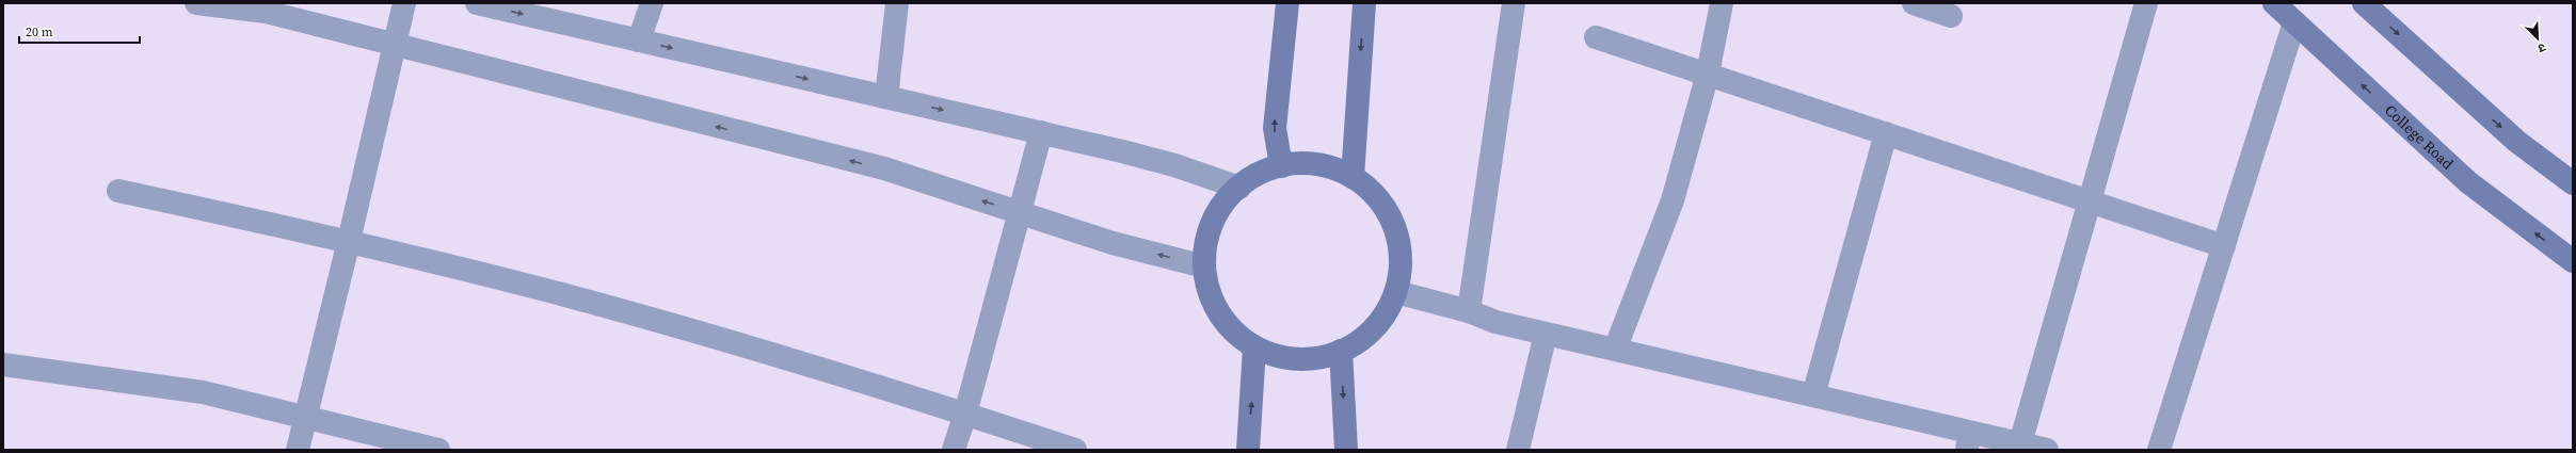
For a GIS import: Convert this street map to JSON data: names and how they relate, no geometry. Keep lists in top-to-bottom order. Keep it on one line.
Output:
{"streets":{"main road":["College Road"]},"scale_bar":"20 m","north":"bottom right"}
